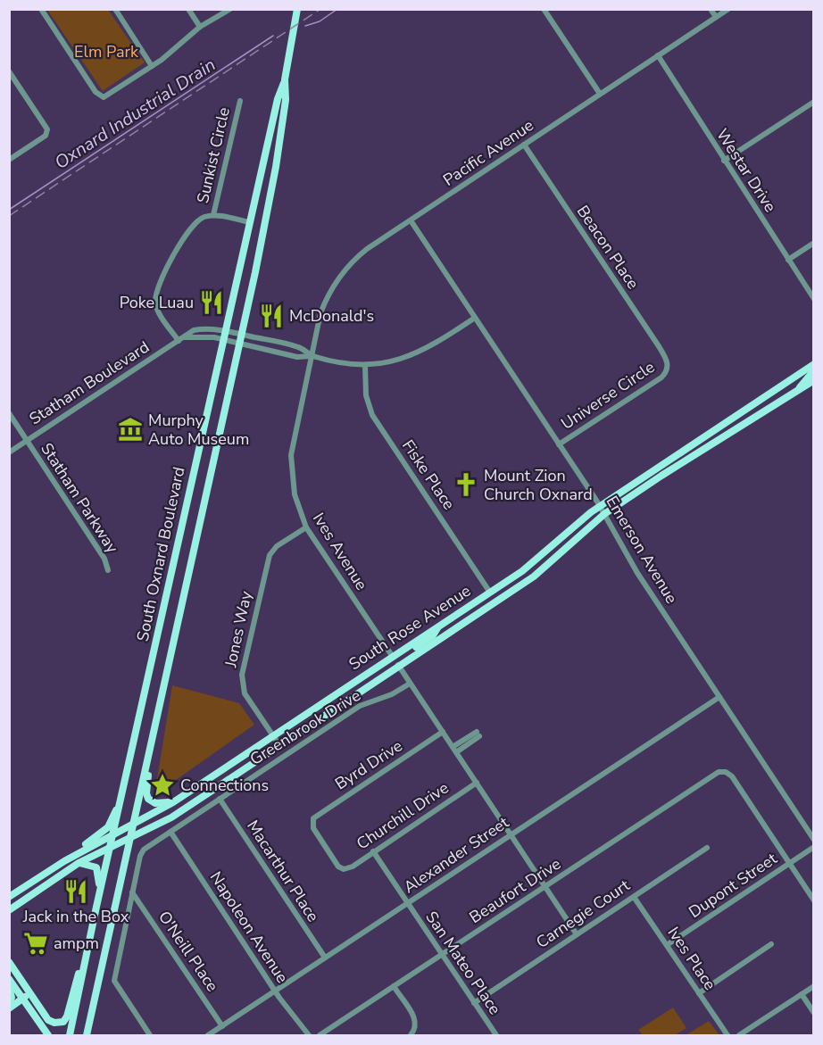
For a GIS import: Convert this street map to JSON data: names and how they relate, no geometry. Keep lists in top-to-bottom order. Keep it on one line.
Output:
{"streets":{"main road":["South Oxnard Boulevard","South Rose Avenue"],"street":["Pacific Avenue","Sunkist Circle","Westar Drive","Beacon Place","Statham Boulevard","Universe Circle","Fiske Place","Statham Parkway","Emerson Avenue","Ives Avenue","Jones Way","Greenbrook Drive","Byrd Drive","Churchill Drive","Alexander Street","Macarthur Place","Dupont Street","Beaufort Drive","Carnegie Court","Napoleon Avenue","O'Neill Place","Ives Place","San Mateo Place"]},"crossings":[["Pacific Avenue","Westar Drive"],["Pacific Avenue","Beacon Place"],["Pacific Avenue","Statham Boulevard"],["Pacific Avenue","Emerson Avenue"],["Pacific Avenue","Ives Avenue"],["Sunkist Circle","Statham Boulevard"],["Sunkist Circle","South Oxnard Boulevard"],["Beacon Place","Universe Circle"],["Statham Boulevard","Fiske Place"],["Statham Boulevard","Statham Parkway"],["Statham Boulevard","Emerson Avenue"],["Statham Boulevard","Ives Avenue"],["Statham Boulevard","South Oxnard Boulevard"],["Universe Circle","Emerson Avenue"],["Fiske Place","South Rose Avenue"],["Emerson Avenue","South Rose Avenue"],["Emerson Avenue","Alexander Street"],["Ives Avenue","South Rose Avenue"],["Ives Avenue","Jones Way"],["South Oxnard Boulevard","South Rose Avenue"],["South Rose Avenue","Jones Way"],["Greenbrook Drive","Macarthur Place"],["Greenbrook Drive","Napoleon Avenue"],["Greenbrook Drive","O'Neill Place"],["Byrd Drive","Churchill Drive"],["Churchill Drive","San Mateo Place"],["Alexander Street","Macarthur Place"],["Alexander Street","Napoleon Avenue"],["Alexander Street","O'Neill Place"],["Alexander Street","San Mateo Place"],["Dupont Street","Beaufort Drive"],["Dupont Street","Ives Place"],["Beaufort Drive","San Mateo Place"],["Carnegie Court","Ives Place"],["Carnegie Court","San Mateo Place"]],"water":["Oxnard Industrial Drain"],"parks":["Elm Park"],"places":{"restaurant":["Poke Luau","McDonald's","Jack in the Box"],"museum":["Murphy Auto Museum"],"church":["Mount Zion Church Oxnard"],"place":["Connections"],"supermarket":["ampm"]}}
